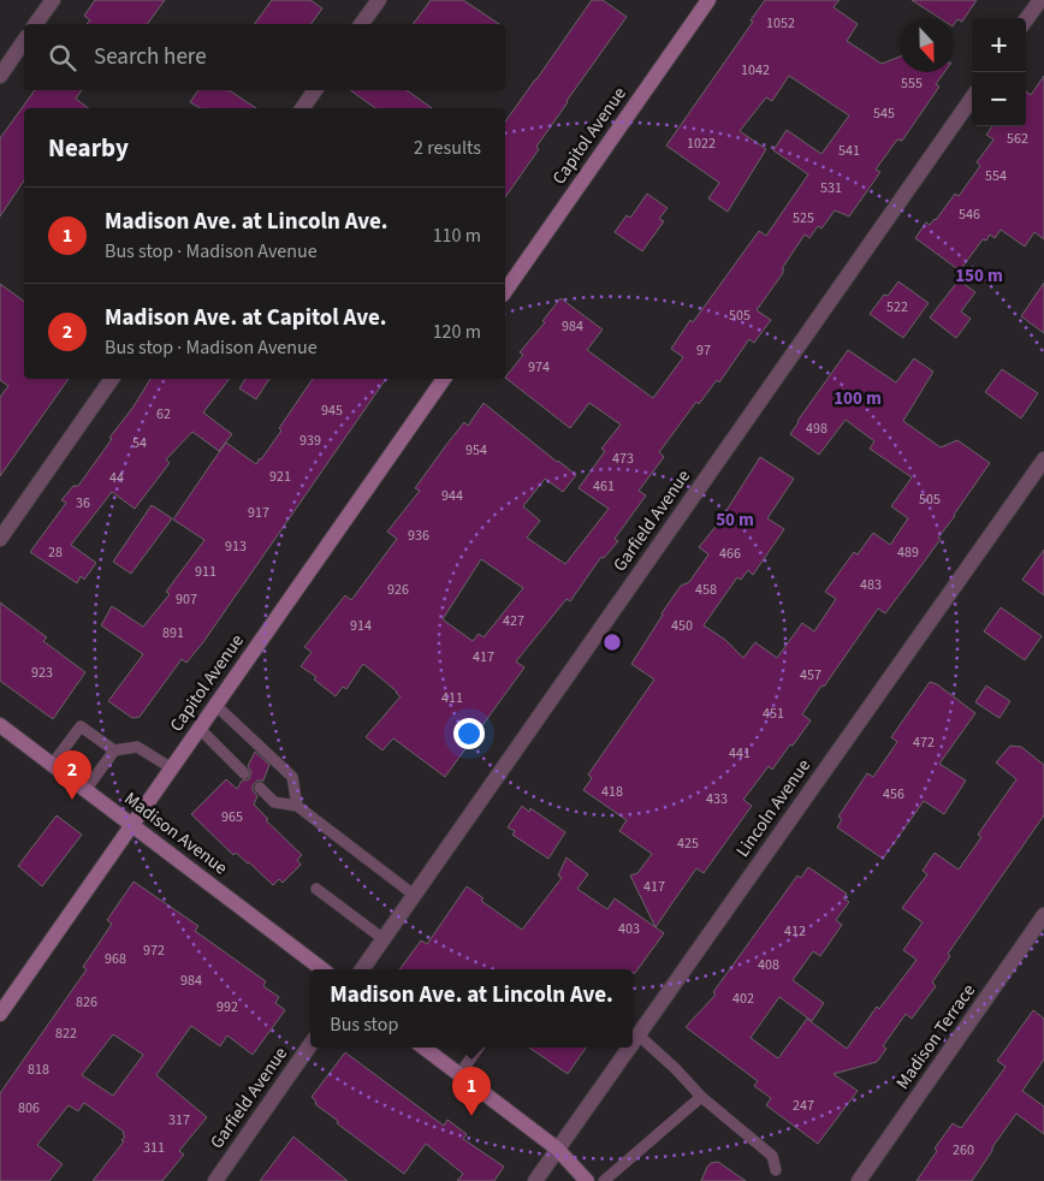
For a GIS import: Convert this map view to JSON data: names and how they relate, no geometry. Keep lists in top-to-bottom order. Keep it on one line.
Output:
{"streets":{"main road":["Capitol Avenue","Madison Avenue"],"street":["Garfield Avenue","Lincoln Avenue","Madison Terrace"]},"crossings":[["Capitol Avenue","Madison Avenue"]],"house_numbers":["1052","1042","555","545","562","1022","541","554","531","546","525","522","505","984","97","974","945","62","498","939","54","954","473","921","44","461","944","505","36","917","936","913","28","489","466","911","483","926","458","907","427","914","450","891","417","923","457","411","451","472","441","418","456","433","965","425","417","403","412","972","968","408","984","402","826","992","822","818","247","806","317","311","260"],"north":"bottom","page":{"map_buttons":["+","−"],"search":"Search here","heading":["Nearby","2 results"],"list":[{"mark":"1","name":"Madison Ave. at Lincoln Ave.","note":"Bus stop · Madison Avenue","value":"110 m"},{"mark":"2","name":"Madison Ave. at Capitol Ave.","note":"Bus stop · Madison Avenue","value":"120 m"}],"pins":["2","1"],"popup":["Madison Ave. at Lincoln Ave.","Bus stop"]},"rings":["150 m","100 m","50 m"]}
